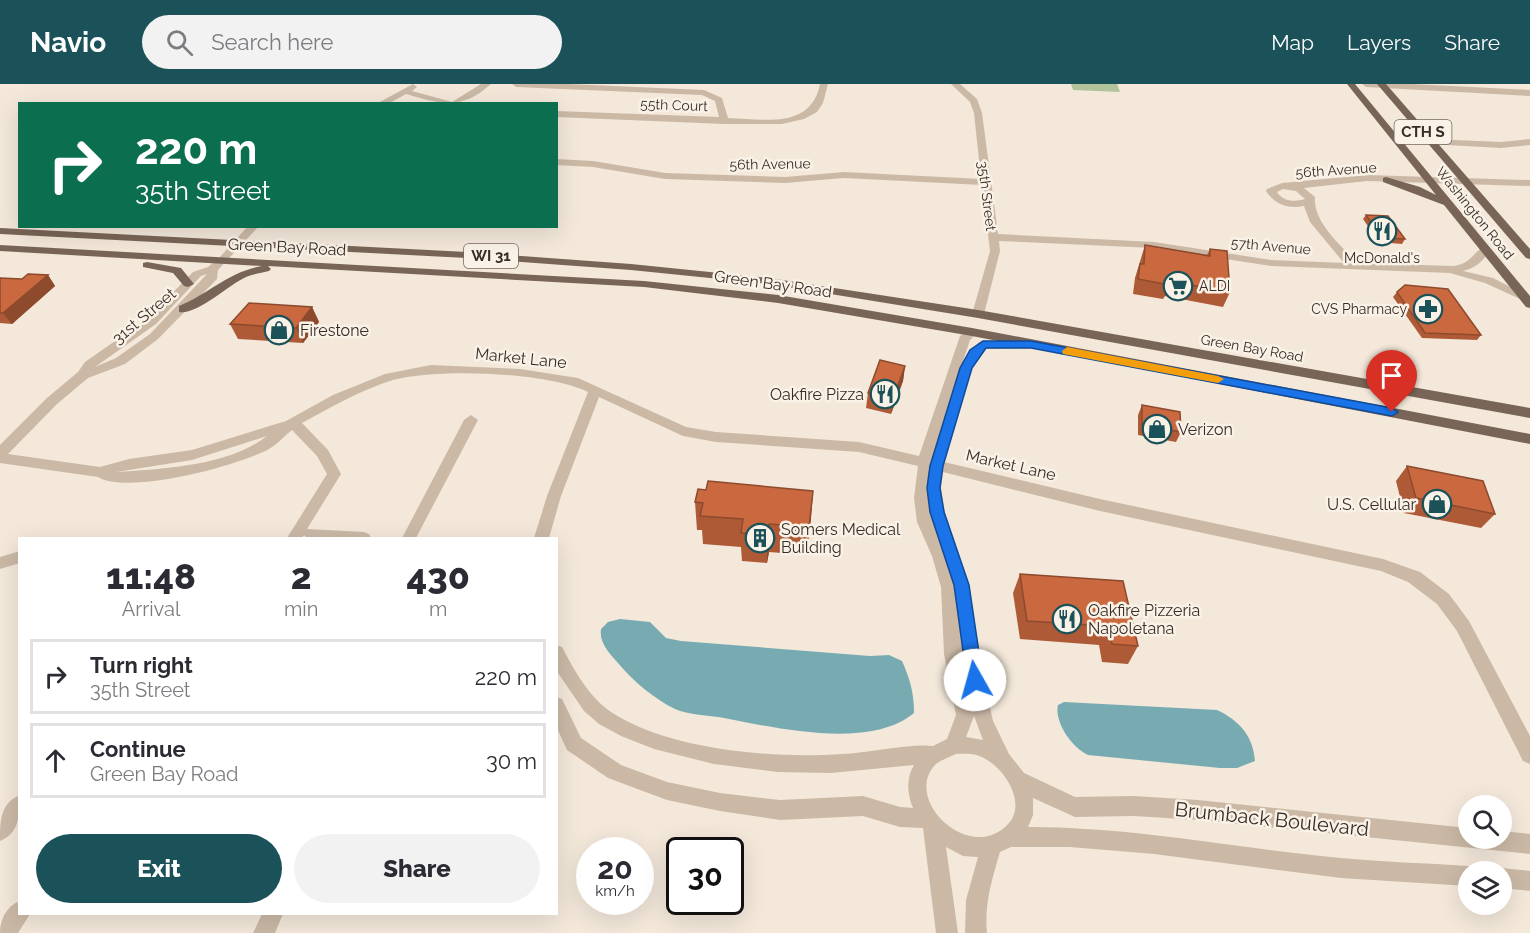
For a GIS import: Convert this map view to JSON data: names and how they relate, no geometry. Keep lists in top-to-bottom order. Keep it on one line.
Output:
{"streets":{"main road":["CTH S","Washington Road","Green Bay Road","WI 31"],"street":["55th Court","56th Avenue","35th Street","57th Avenue","31st Street","Market Lane","Brumback Boulevard"]},"crossings":[["56th Avenue","35th Street"],["56th Avenue","Washington Road"],["35th Street","57th Avenue"],["35th Street","Green Bay Road"],["Washington Road","57th Avenue"],["Green Bay Road","31st Street"]],"places":{"restaurant":["McDonald's","Oakfire Pizza","Oakfire Pizzeria Napoletana"],"supermarket":["ALDI"],"pharmacy":["CVS Pharmacy"],"shop":["Firestone","Verizon","U.S. Cellular"],"building":["Somers Medical Building"]},"page":{"header":"Navio","search":"Search here","nav":["Map","Layers","Share"],"turn":["220 m","35th Street"],"eta":["11:48","Arrival","2","min","430","m"],"list":[{"name":"Turn right","note":"35th Street","value":"220 m"},{"name":"Continue","note":"Green Bay Road","value":"30 m"}],"buttons":["Exit","Share"],"speed":"20 km/h","limit":"30"}}
